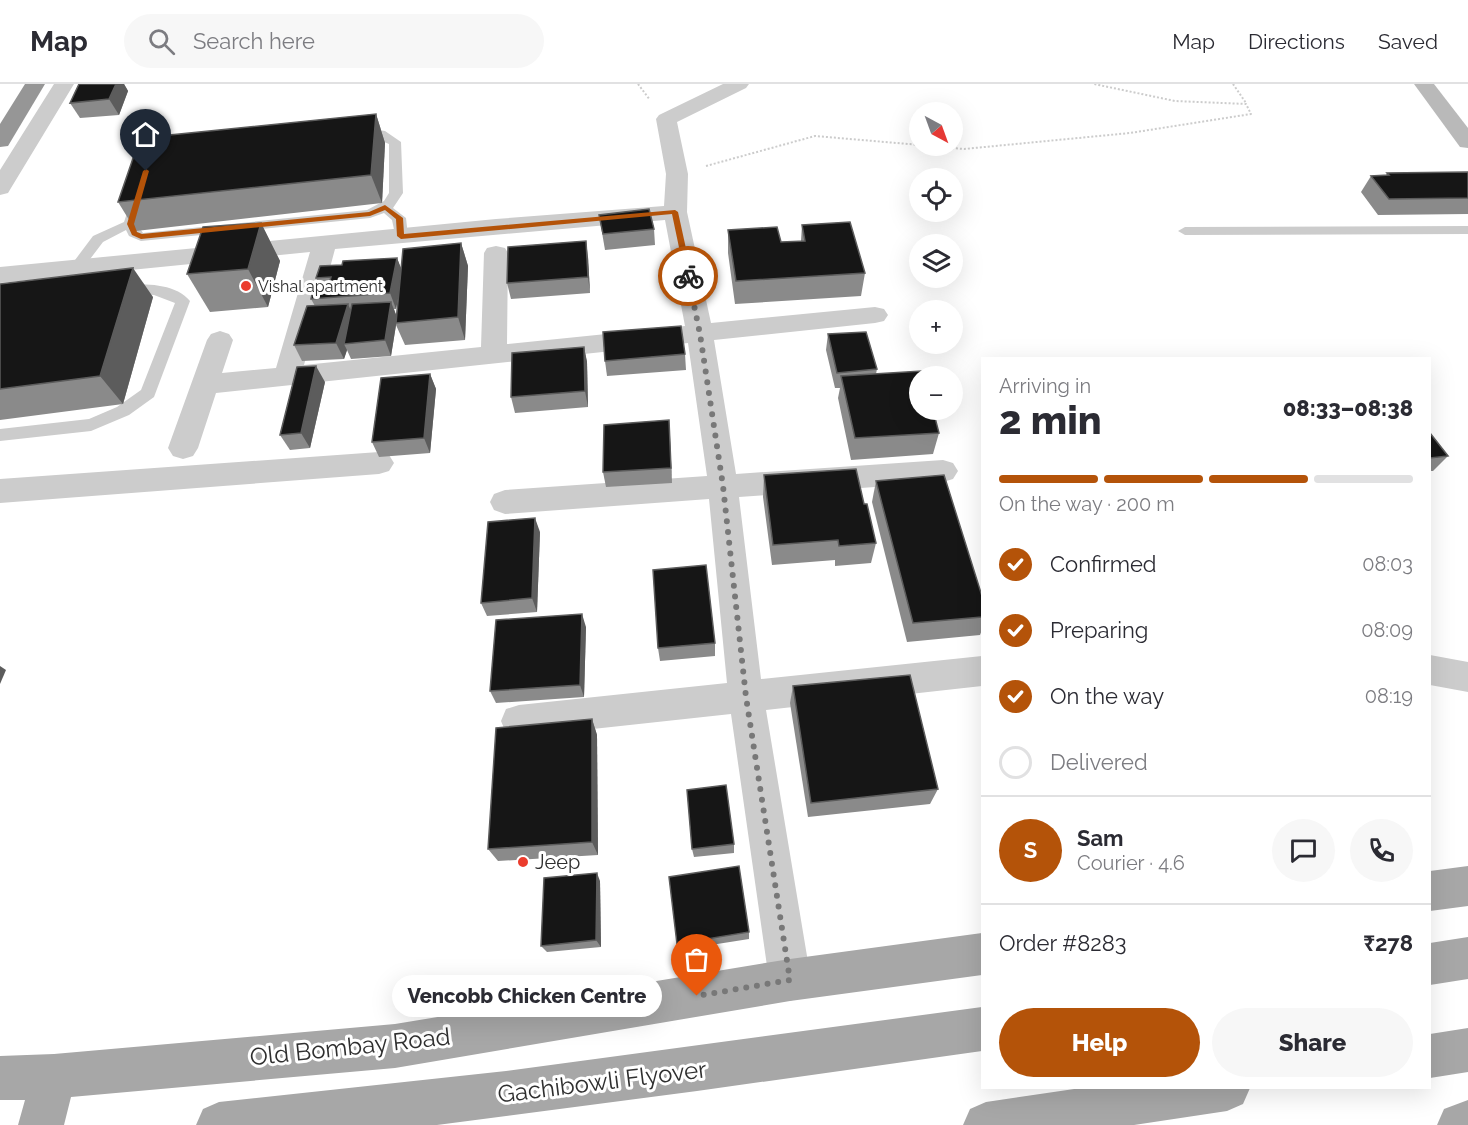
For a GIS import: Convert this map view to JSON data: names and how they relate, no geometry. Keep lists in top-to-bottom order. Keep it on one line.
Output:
{"streets":{"main road":["Old Bombay Road","Gachibowli Flyover"]},"places":["Vishal apartment","Jeep","Vencobb Chicken Centre"],"north":"bottom right","page":{"header":"Map","search":"Search here","nav":["Map","Directions","Saved"],"map_buttons":["+","−"],"heading":["2 min","Arriving in","08:33–08:38"],"panel":["Sam","Courier · 4.6","Order #8283","₹278"],"bar":"On the way · 200 m","list":[["Confirmed","08:03"],["Preparing","08:09"],["On the way","08:19"],"Delivered"],"round":"S","bubble":"Vencobb Chicken Centre","buttons":["Help","Share"]}}
